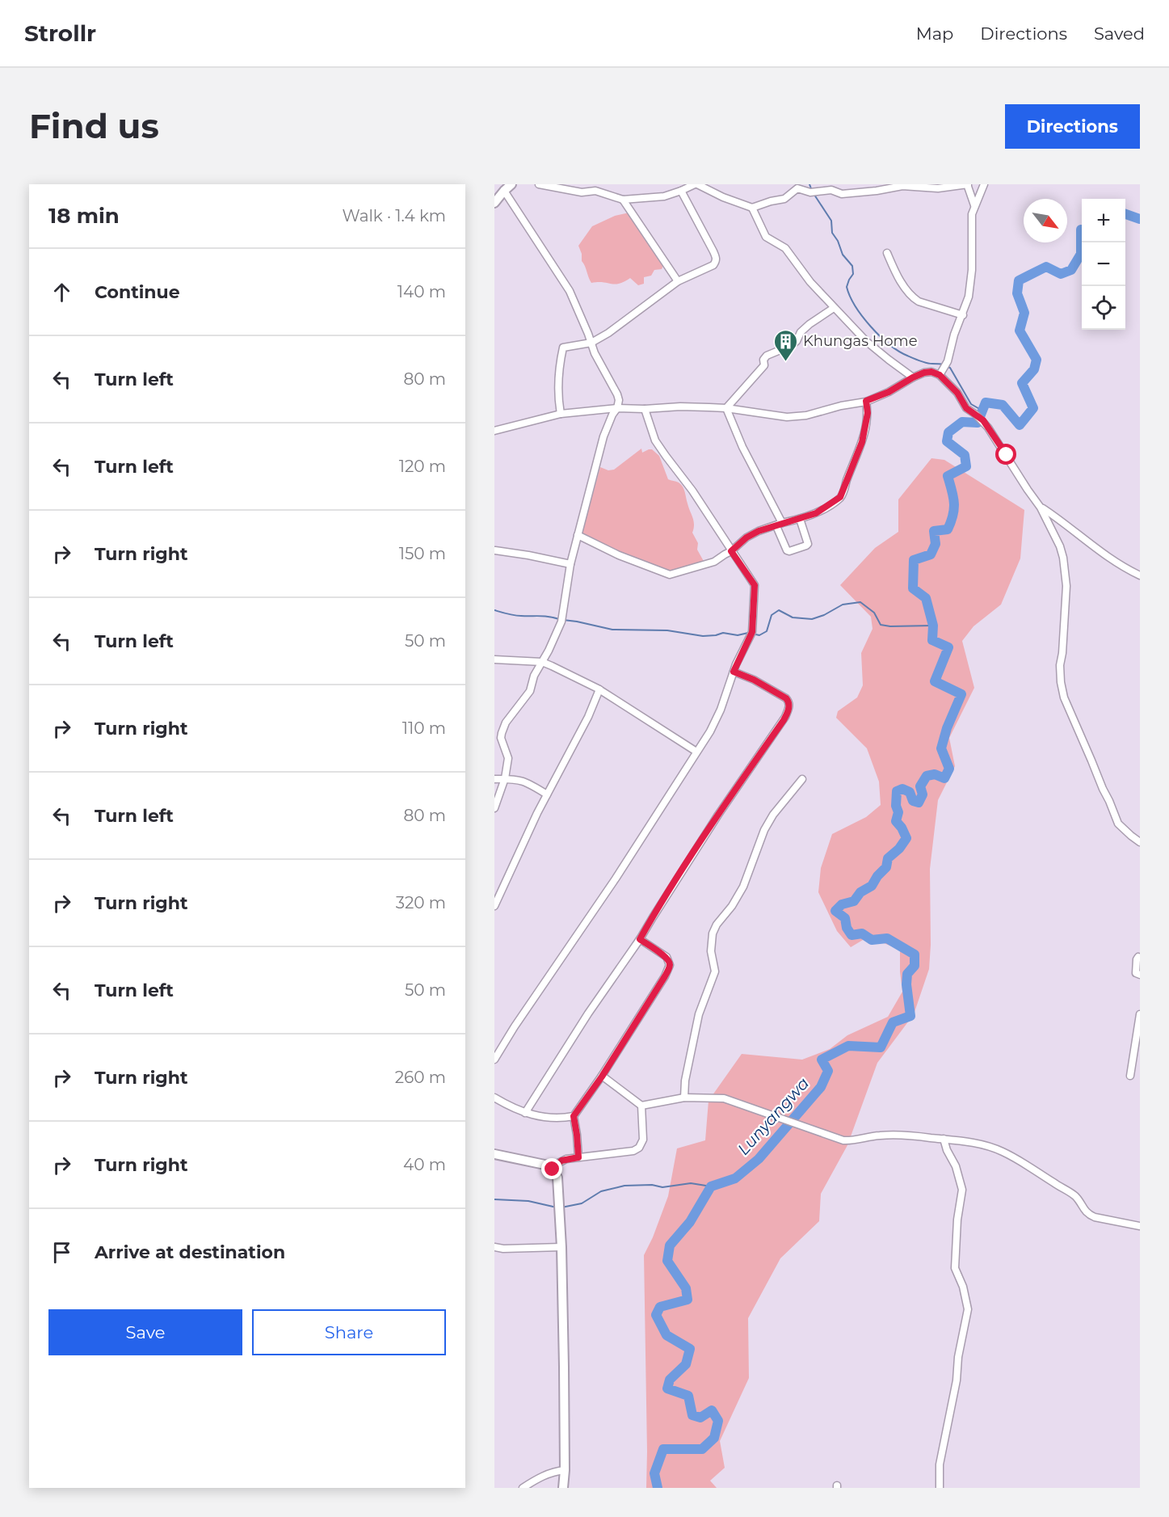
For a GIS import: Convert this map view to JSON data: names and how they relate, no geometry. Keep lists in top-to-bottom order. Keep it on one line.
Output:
{"water":["Lunyangwa"],"places":{"building":["Khungas Home"]},"north":"bottom right","page":{"header":"Strollr","nav":["Map","Directions","Saved"],"buttons":["Directions",["Save","Share"]],"title":"Find us","heading":["18 min","Walk · 1.4 km"],"map_buttons":["+","−"],"list":[["Continue","140 m"],["Turn left","80 m"],["Turn left","120 m"],["Turn right","150 m"],["Turn left","50 m"],["Turn right","110 m"],["Turn left","80 m"],["Turn right","320 m"],["Turn left","50 m"],["Turn right","260 m"],["Turn right","40 m"],"Arrive at destination"]}}
